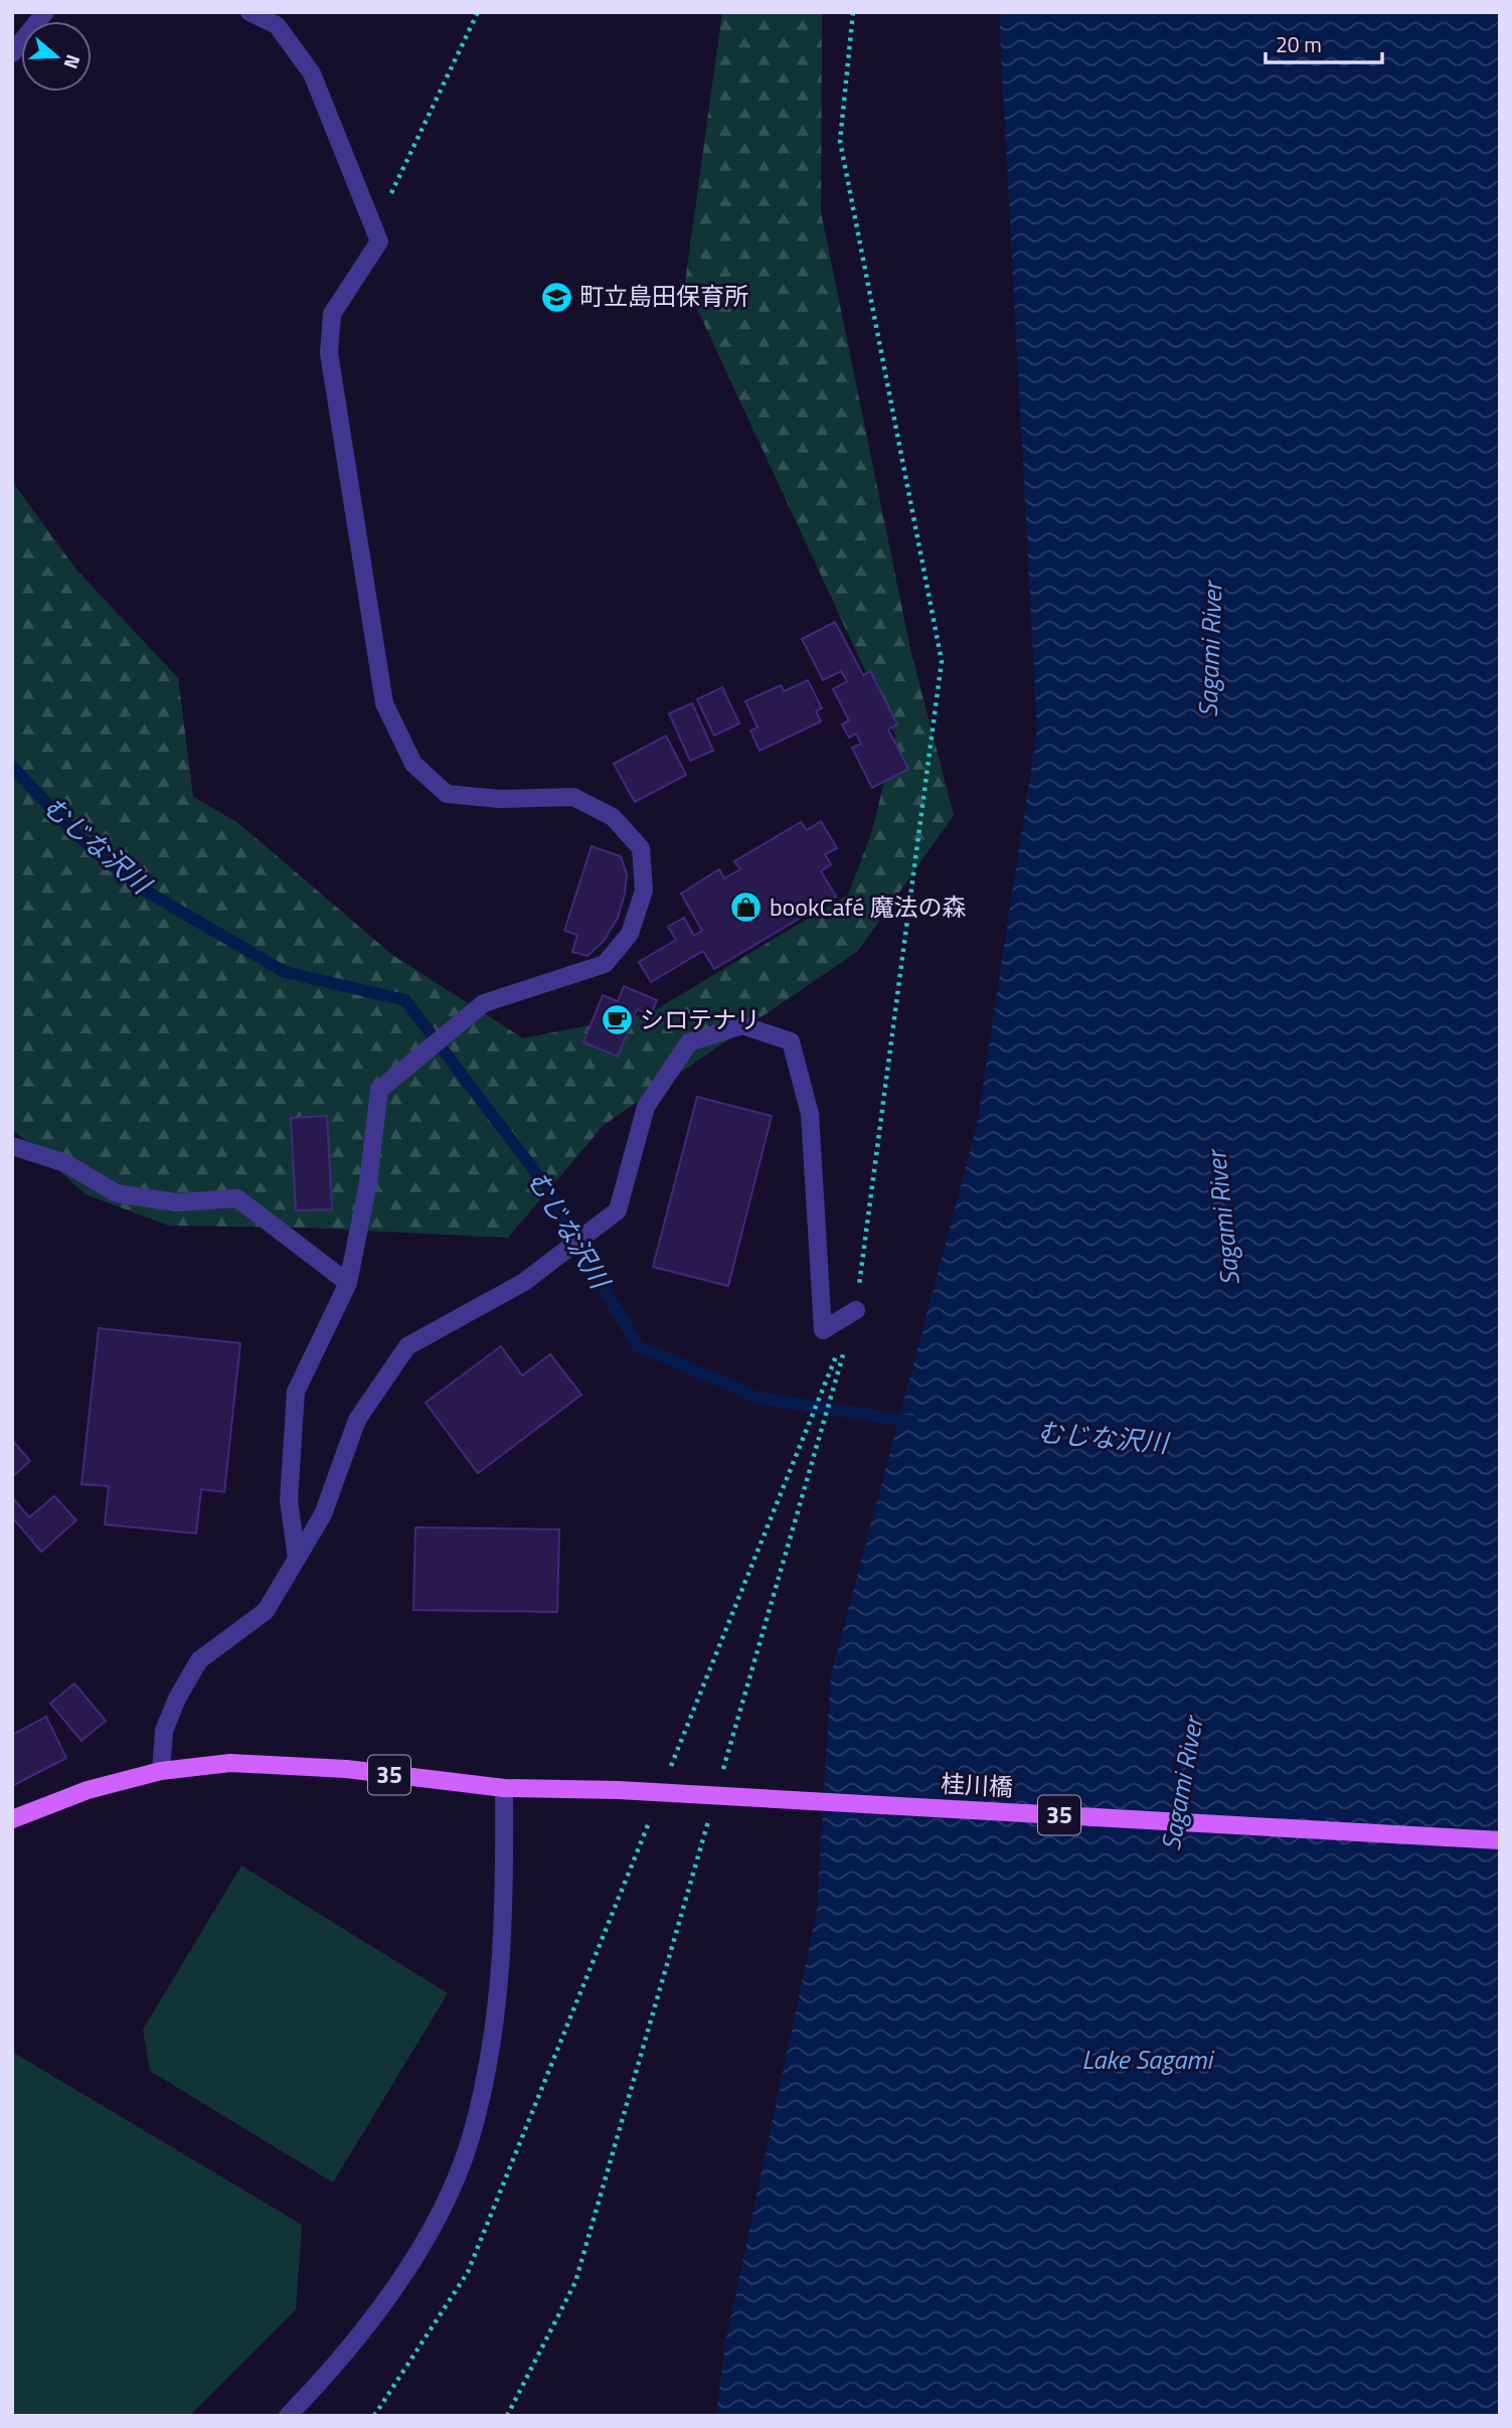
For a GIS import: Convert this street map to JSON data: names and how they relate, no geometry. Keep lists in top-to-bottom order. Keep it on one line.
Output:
{"streets":{"main road":["35","桂川橋"]},"crossings":[["35","桂川橋"]],"water":["Sagami River","むじな沢川","Lake Sagami"],"places":{"school or university":["町立島田保育所"],"shop":["bookCafé 魔法の森"],"cafe":["シロテナリ"]},"scale_bar":"20 m","north":"right"}
